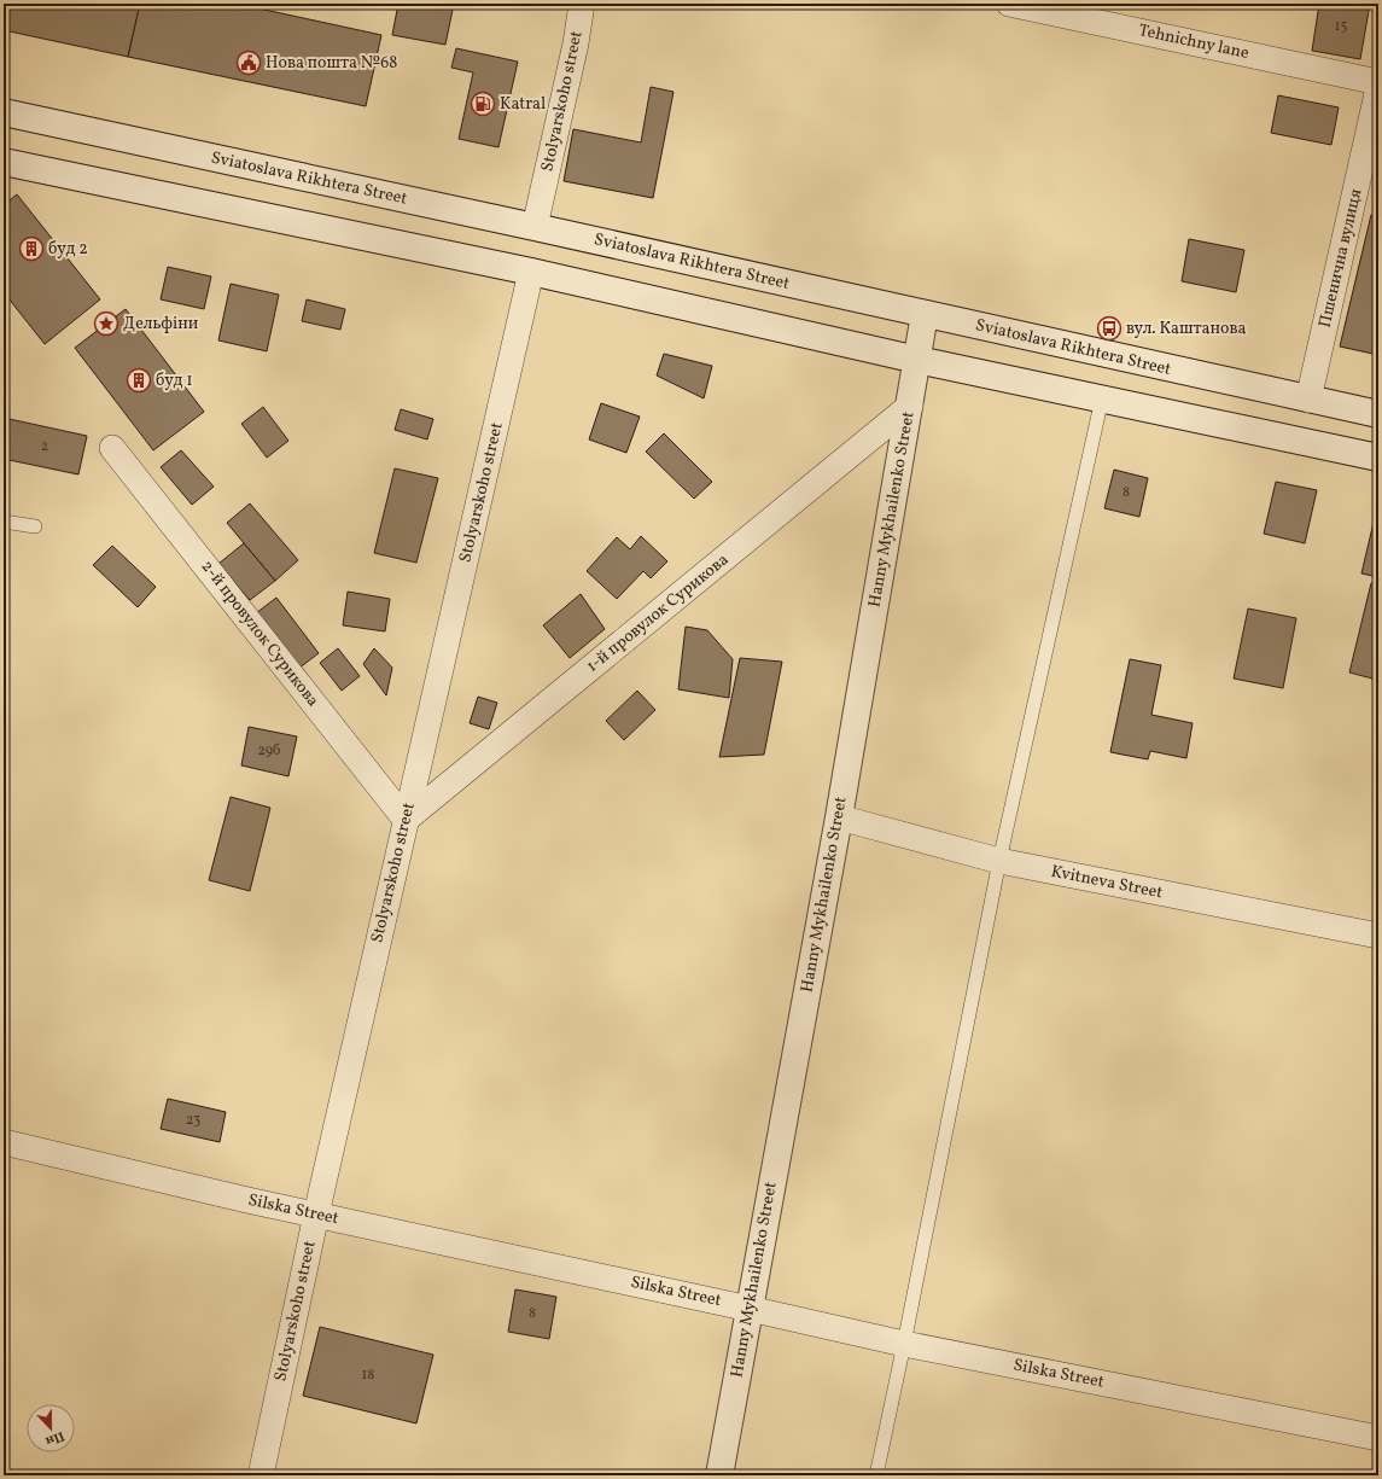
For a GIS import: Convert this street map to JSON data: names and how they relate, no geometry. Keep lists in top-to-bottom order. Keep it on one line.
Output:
{"streets":{"main road":["Sviatoslava Rikhtera Street","Hanny Mykhailenko Street"],"street":["Tehnichny lane","Stolyarskoho street","Пшенична вулиця","1-й провулок Сурикова","2-й провулок Сурикова","Kvitneva Street","Silska Street"]},"crossings":[["Stolyarskoho street","Sviatoslava Rikhtera Street"],["Stolyarskoho street","1-й провулок Сурикова"],["Stolyarskoho street","2-й провулок Сурикова"],["Stolyarskoho street","Silska Street"],["Sviatoslava Rikhtera Street","Пшенична вулиця"],["Sviatoslava Rikhtera Street","Hanny Mykhailenko Street"],["Hanny Mykhailenko Street","1-й провулок Сурикова"],["Hanny Mykhailenko Street","Kvitneva Street"],["Hanny Mykhailenko Street","Silska Street"],["1-й провулок Сурикова","2-й провулок Сурикова"]],"places":{"public building":["Нова пошта №68"],"fuel station":["Katral"],"building":["буд 2","буд 1"],"place":["Дельфіни"],"bus stop":["вул. Каштанова"]},"house_numbers":["15","2","8","29б","23","8","18"],"north":"bottom"}
